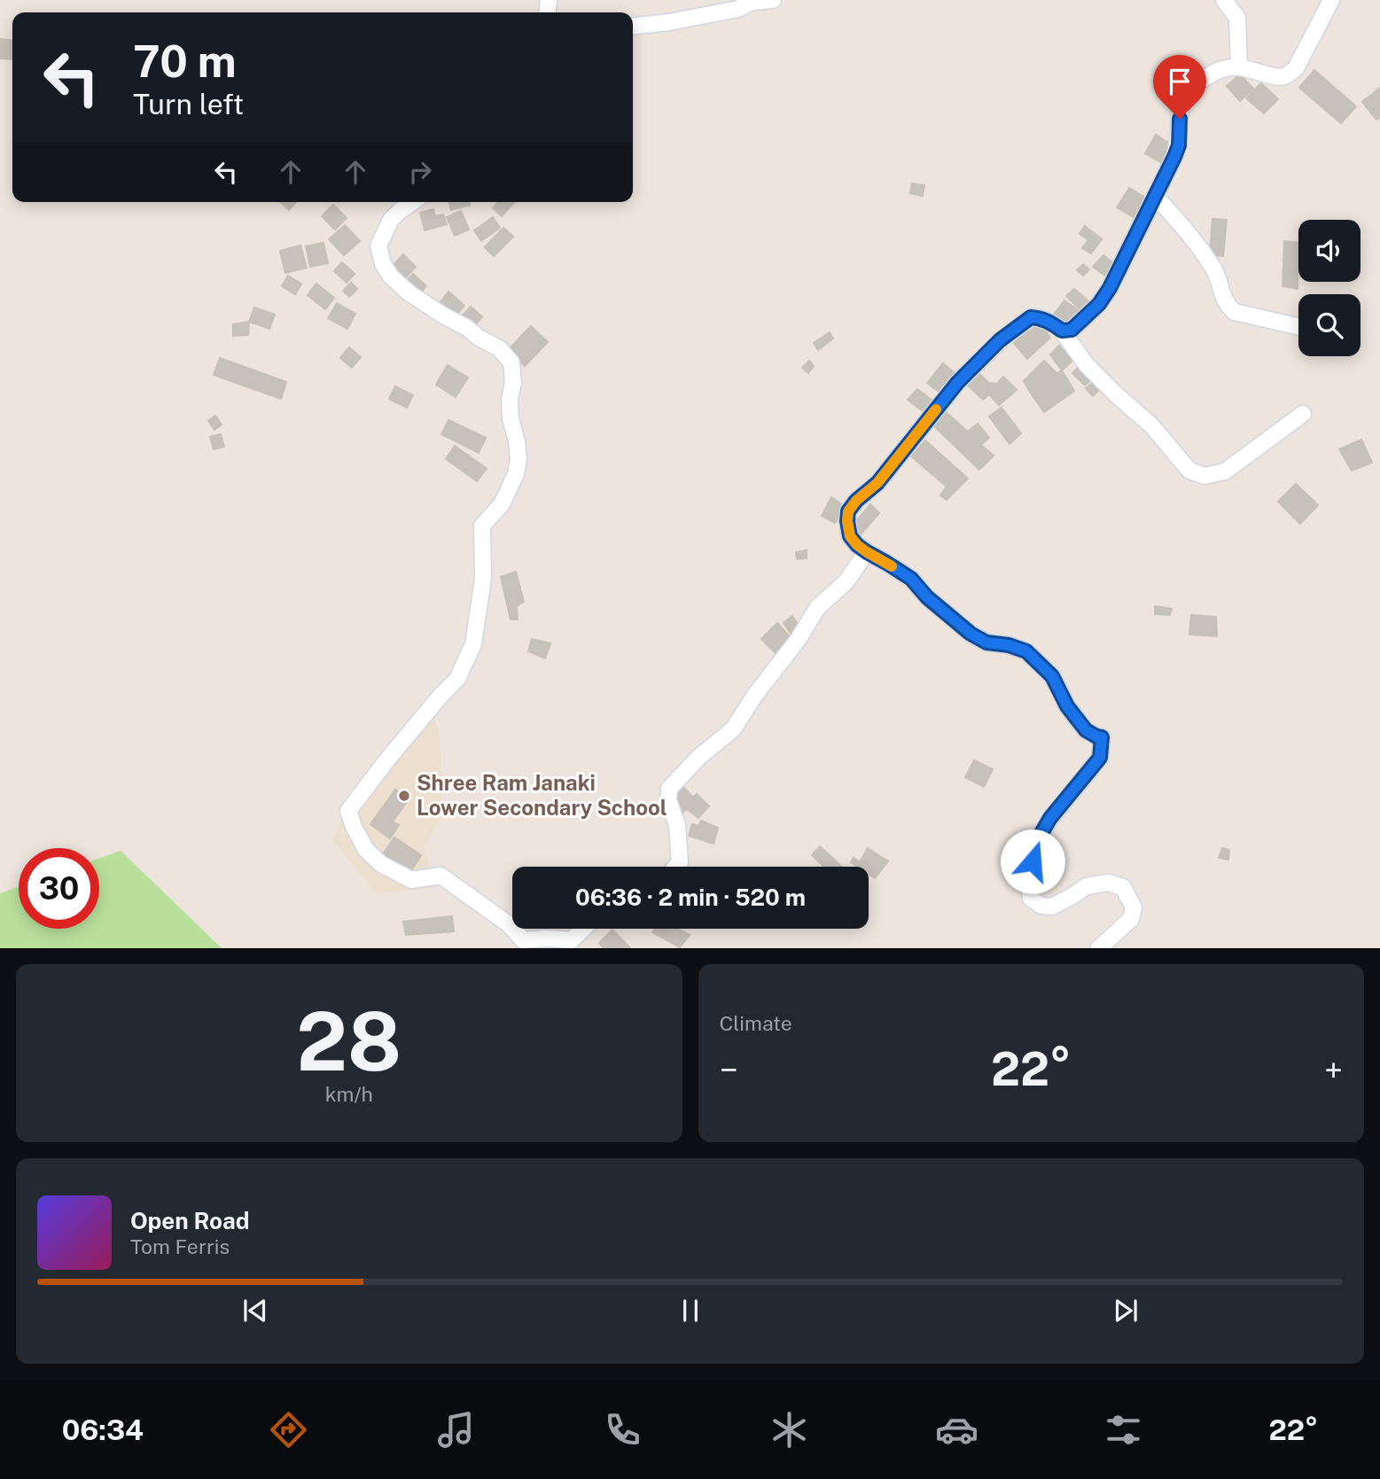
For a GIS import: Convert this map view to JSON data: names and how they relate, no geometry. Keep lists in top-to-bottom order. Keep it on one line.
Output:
{"places":["Shree Ram Janaki Lower Secondary School"],"page":{"turn":["70 m","Turn left"],"limit":"30","trip":"06:36 · 2 min · 520 m","tile":[["28","km/h"],"Climate"],"heat":["−","22°","+"],"song":["Open Road","Tom Ferris"],"tabs":["06:34","22°"]}}
